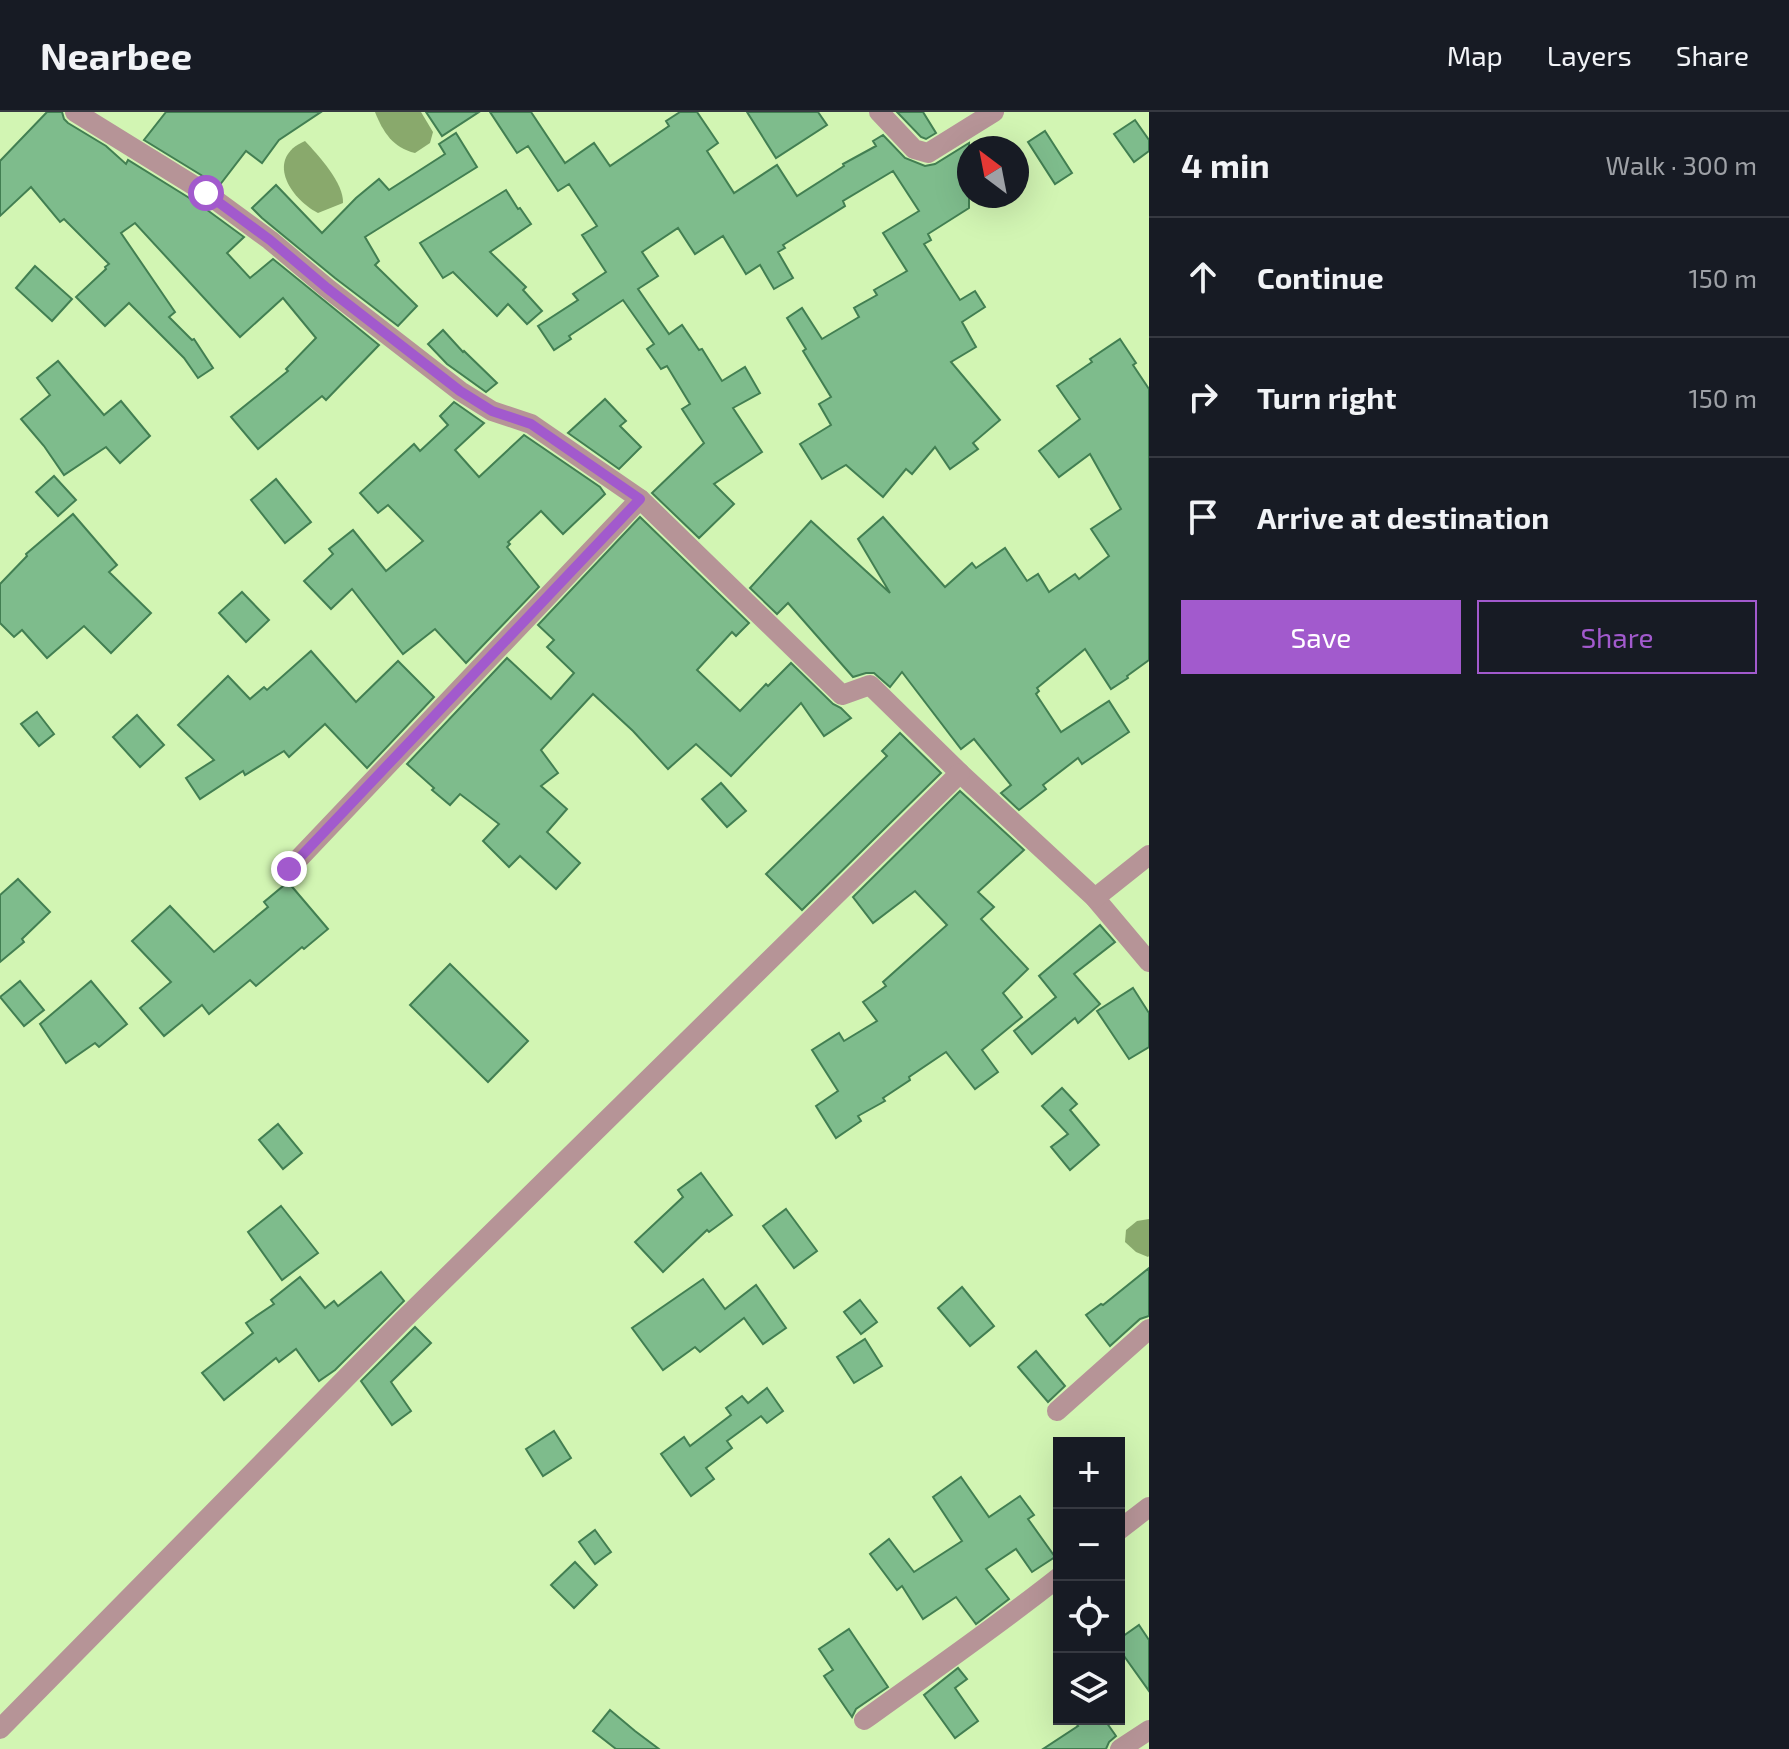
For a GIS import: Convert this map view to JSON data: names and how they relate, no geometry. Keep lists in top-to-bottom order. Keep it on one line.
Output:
{"north":"top left","page":{"header":"Nearbee","nav":["Map","Layers","Share"],"heading":["4 min","Walk · 300 m"],"list":[["Continue","150 m"],["Turn right","150 m"],"Arrive at destination"],"buttons":["Save","Share"],"map_buttons":["+","−"]}}
